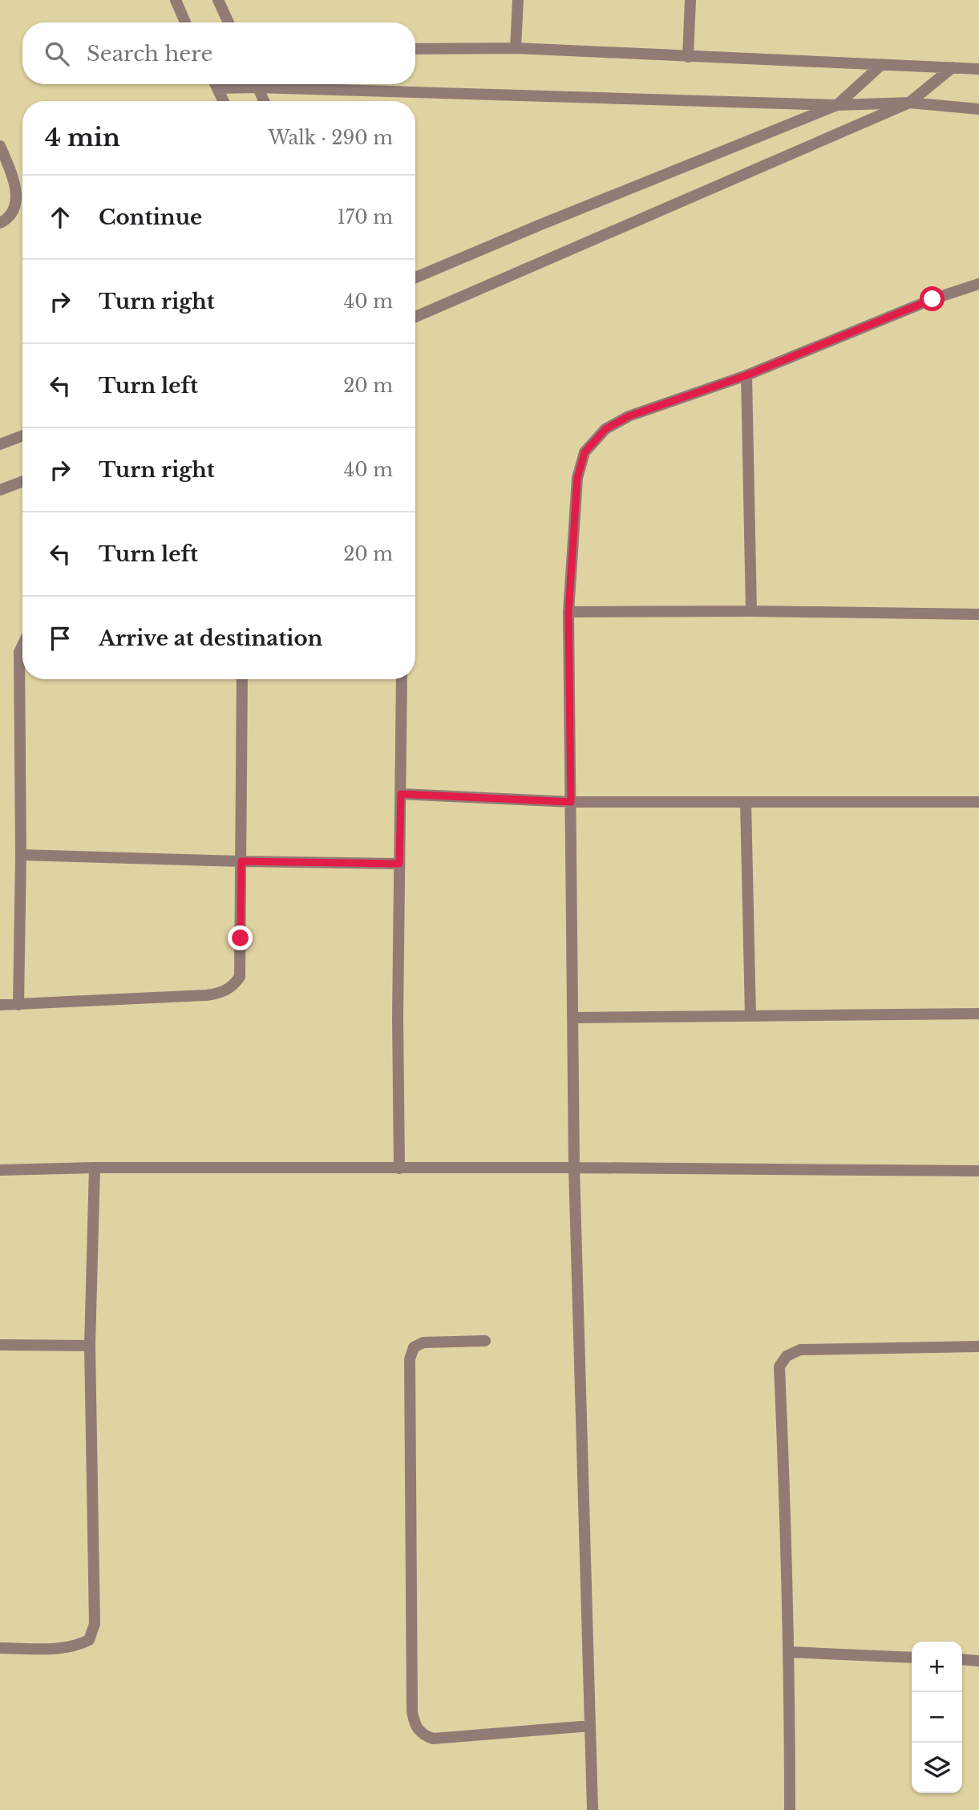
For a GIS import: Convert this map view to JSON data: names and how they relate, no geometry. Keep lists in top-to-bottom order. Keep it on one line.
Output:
{"page":{"search":"Search here","heading":["4 min","Walk · 290 m"],"list":[["Continue","170 m"],["Turn right","40 m"],["Turn left","20 m"],["Turn right","40 m"],["Turn left","20 m"],"Arrive at destination"],"map_buttons":["+","−"]}}
